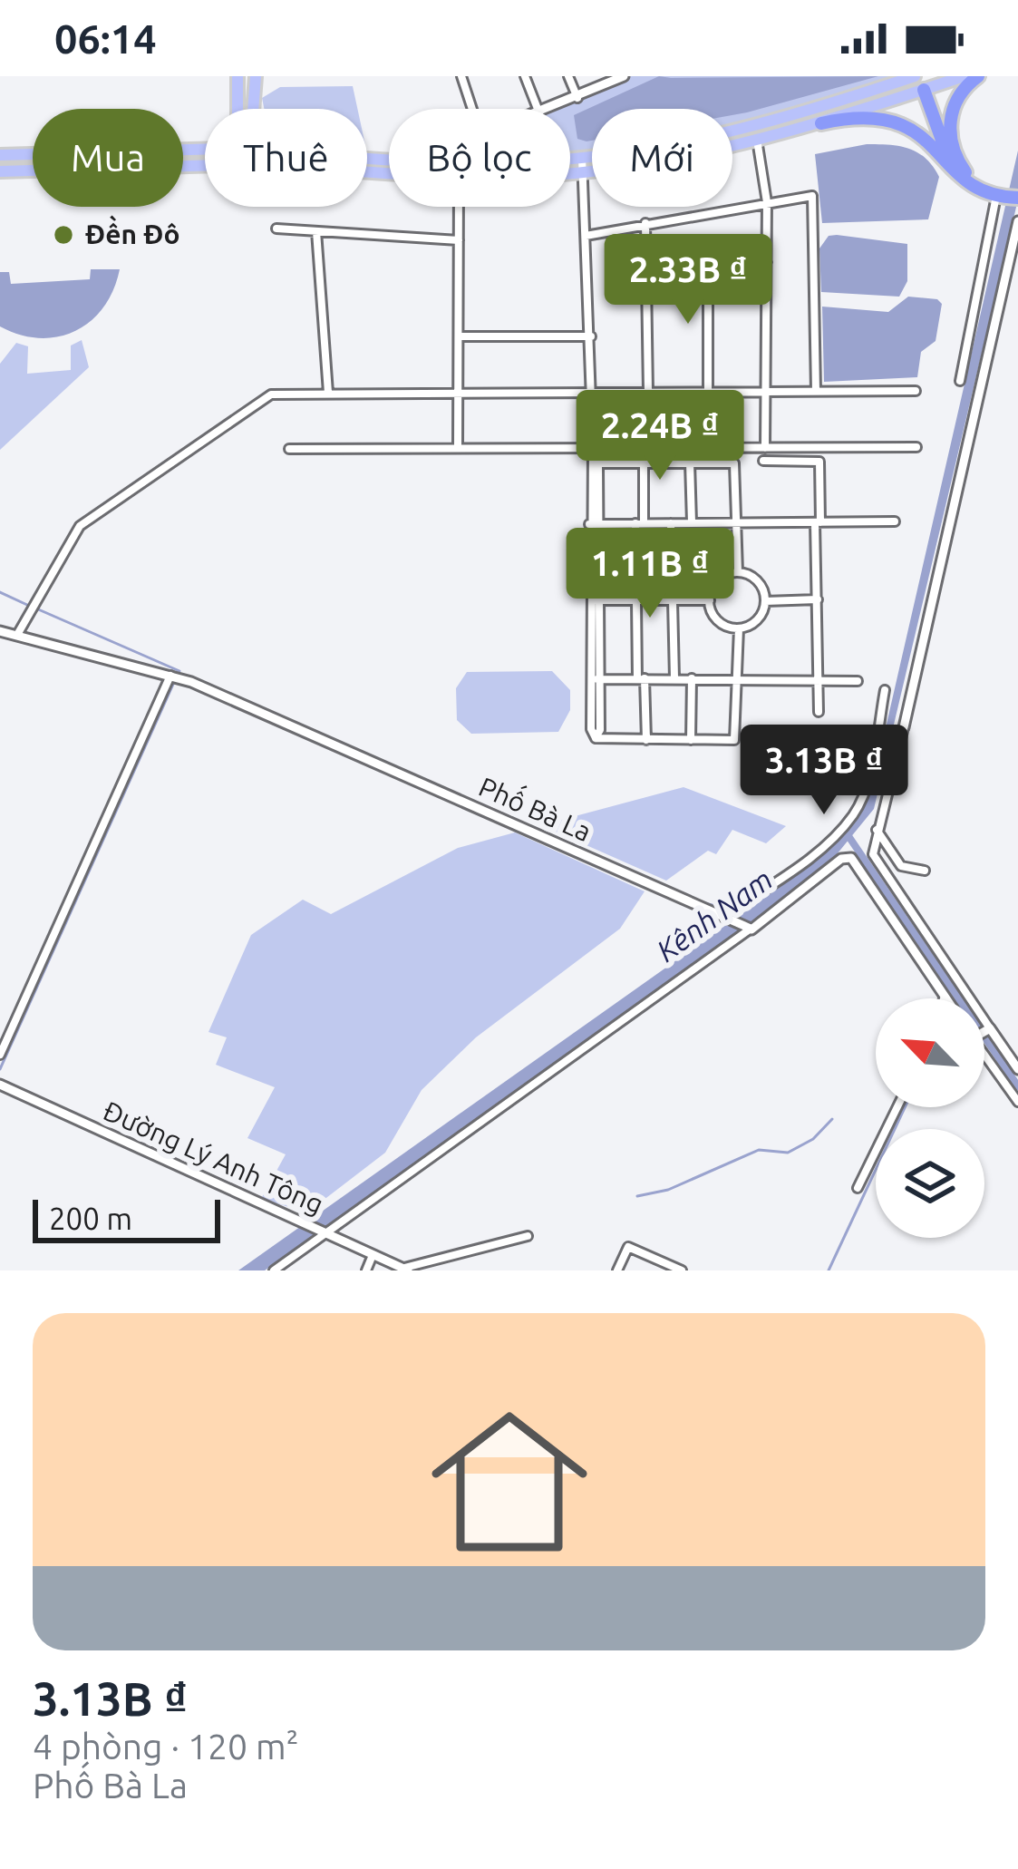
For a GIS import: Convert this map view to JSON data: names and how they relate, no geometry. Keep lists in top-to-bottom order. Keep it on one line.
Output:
{"streets":{"street":["Phố Bà La","Đường Lý Anh Tông"]},"water":["Kênh Nam"],"places":["Đền Đô"],"scale_bar":"200 m","north":"top left","page":{"status":"06:14","chip":["Mua","Thuê","Bộ lọc","Mới"],"price":["2.33B ₫","2.24B ₫","1.11B ₫","3.13B ₫"],"scale":"200 m","list":[{"name":"3.13B ₫","note":"4 phòng · 120 m² · Phố Bà La"}]}}
